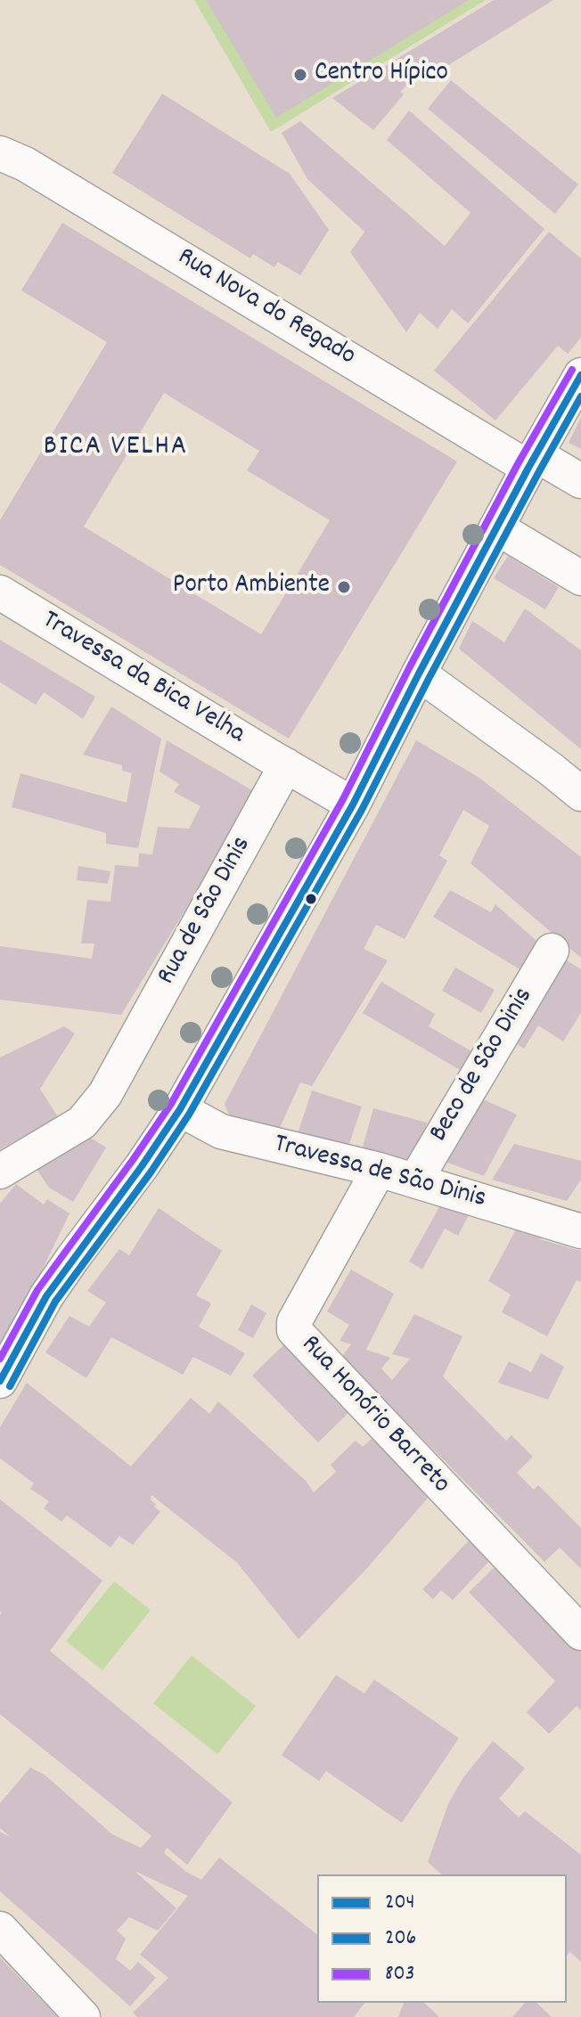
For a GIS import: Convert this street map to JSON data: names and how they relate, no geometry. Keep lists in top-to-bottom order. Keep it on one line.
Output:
{"streets":{"street":["Rua Nova do Regado","Travessa da Bica Velha","Rua de São Dinis","Beco de São Dinis","Travessa de São Dinis","Rua Honório Barreto"]},"crossings":[["Travessa da Bica Velha","Rua de São Dinis"],["Beco de São Dinis","Travessa de São Dinis"],["Travessa de São Dinis","Rua Honório Barreto"]],"districts":["BICA VELHA"],"places":["Centro Hípico","Porto Ambiente"],"lines":["transit line 803","transit line 204","transit line 206"],"legend":["204","206","803"]}
